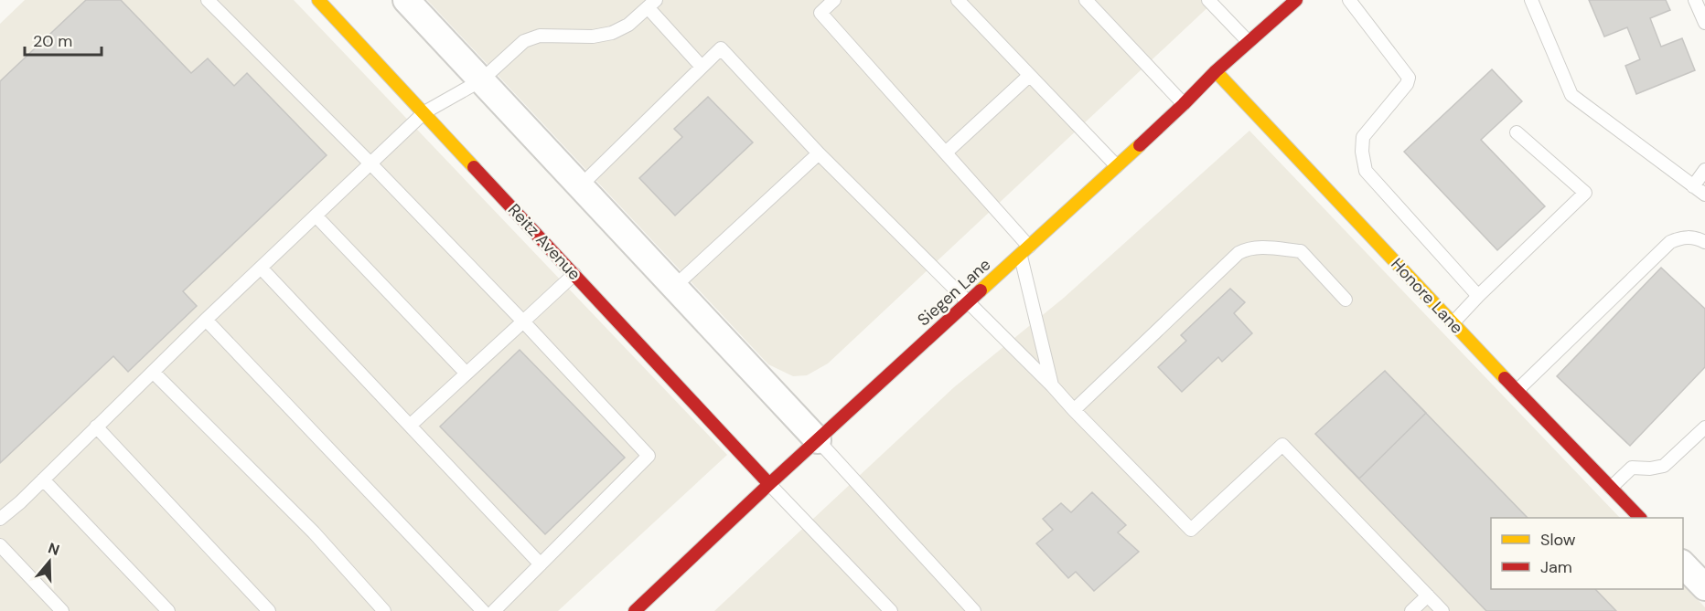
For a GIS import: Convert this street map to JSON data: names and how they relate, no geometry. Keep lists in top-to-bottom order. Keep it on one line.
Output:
{"streets":{"street":["Reitz Avenue","Siegen Lane","Honore Lane"]},"crossings":[["Reitz Avenue","Siegen Lane"],["Siegen Lane","Honore Lane"]],"legend":["Slow","Jam"],"scale_bar":"20 m","north":"top"}
